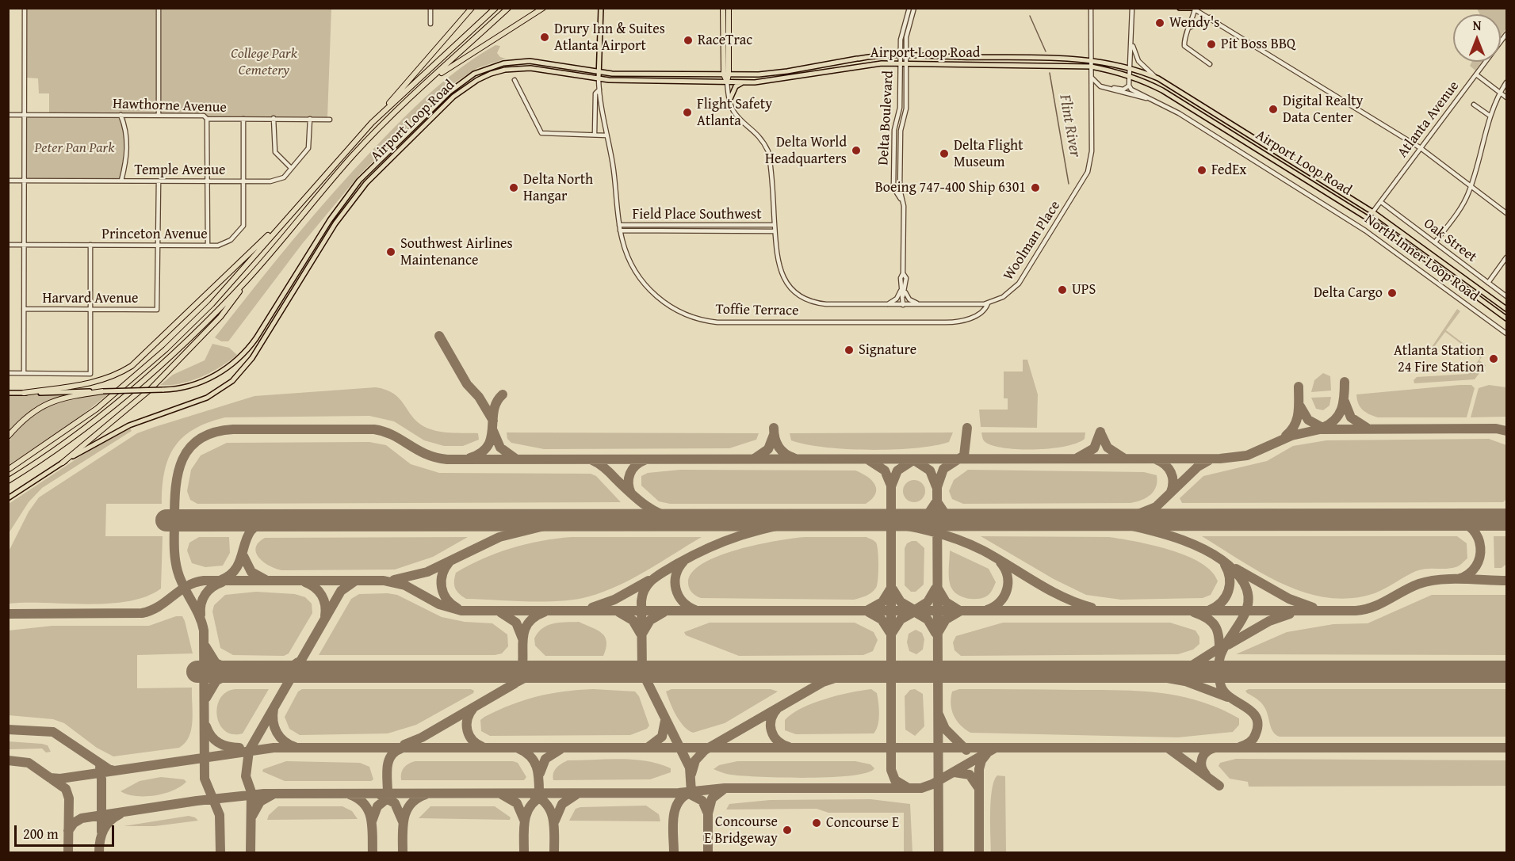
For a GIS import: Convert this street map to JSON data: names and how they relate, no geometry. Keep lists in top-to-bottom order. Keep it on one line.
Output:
{"streets":{"main road":["Airport Loop Road","Toffie Terrace"],"street":["Hawthorne Avenue","Delta Boulevard","Atlanta Avenue","Temple Avenue","Field Place Southwest","Princeton Avenue","Woolman Place","Oak Street","North Inner Loop Road","Harvard Avenue"]},"crossings":[["Airport Loop Road","Delta Boulevard"],["Airport Loop Road","Atlanta Avenue"],["Airport Loop Road","Woolman Place"],["Airport Loop Road","Toffie Terrace"],["Hawthorne Avenue","Temple Avenue"],["Hawthorne Avenue","Princeton Avenue"],["Delta Boulevard","Woolman Place"],["Atlanta Avenue","Oak Street"],["Temple Avenue","Princeton Avenue"],["Field Place Southwest","Woolman Place"],["Field Place Southwest","Toffie Terrace"],["Princeton Avenue","Harvard Avenue"],["Woolman Place","Toffie Terrace"]],"water":["Flint River"],"parks":["College Park Cemetery","Peter Pan Park"],"places":["Wendy's","Drury Inn & Suites Atlanta Airport","RaceTrac","Pit Boss BBQ","Digital Realty Data Center","Flight Safety Atlanta","Delta World Headquarters","Delta Flight Museum","FedEx","Delta North Hangar","Boeing 747-400 Ship 6301","Southwest Airlines Maintenance","UPS","Delta Cargo","Signature","Atlanta Station 24 Fire Station","Concourse E","Concourse E Bridgeway"],"scale_bar":"200 m","north":"top"}
